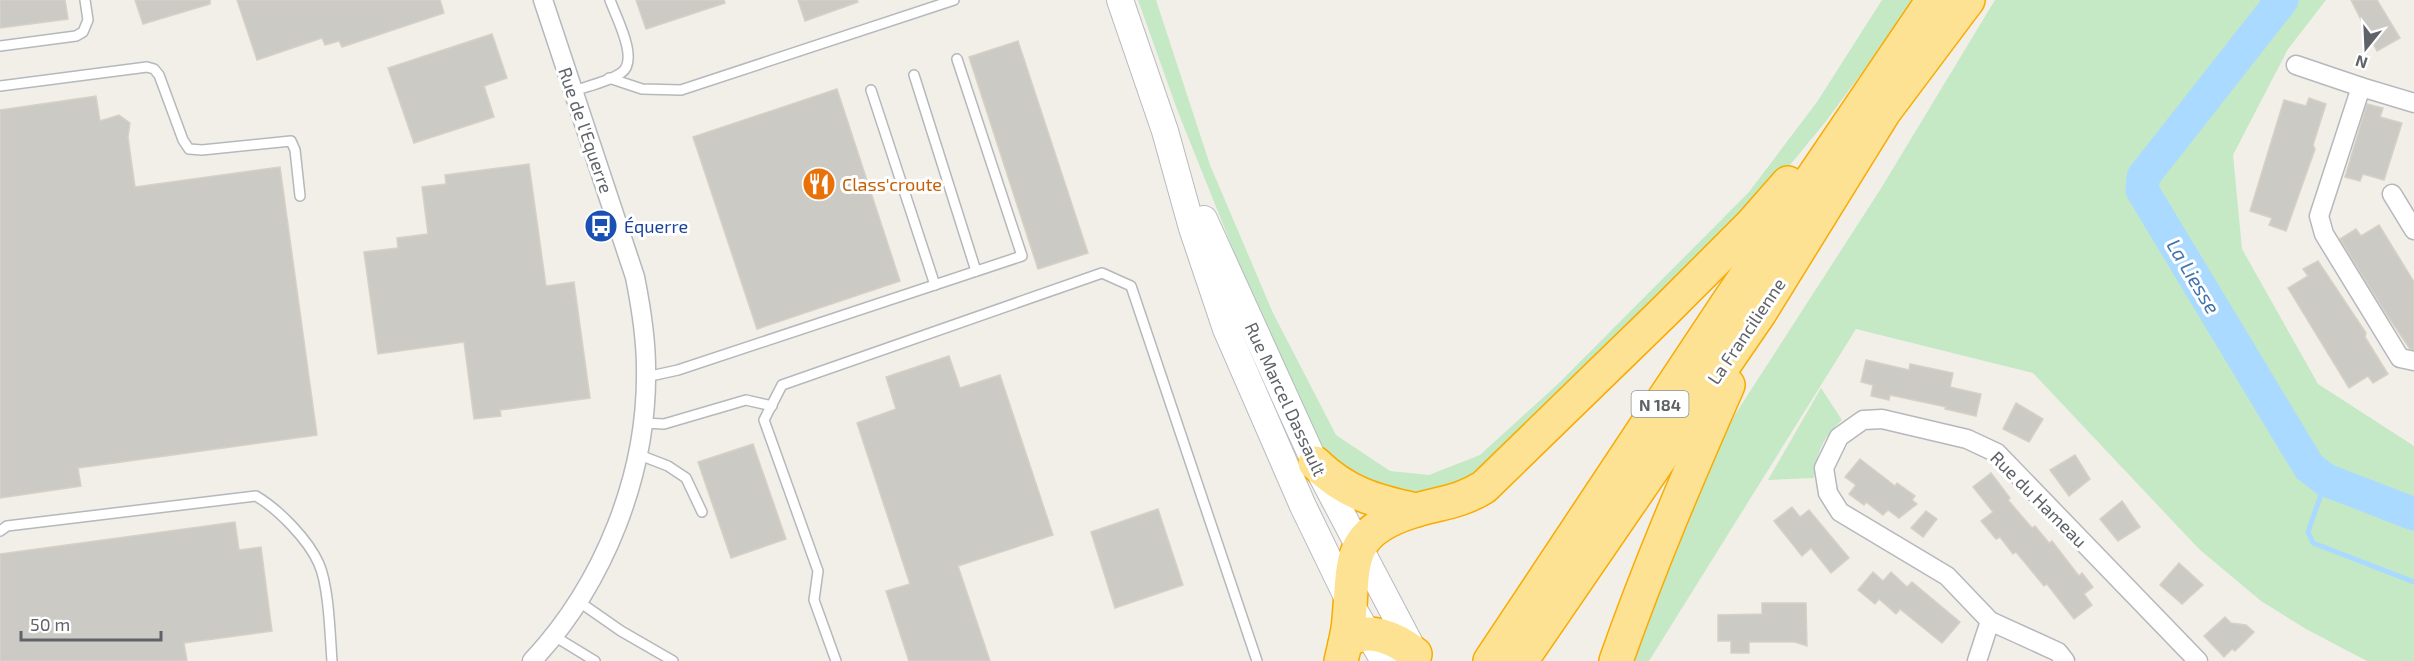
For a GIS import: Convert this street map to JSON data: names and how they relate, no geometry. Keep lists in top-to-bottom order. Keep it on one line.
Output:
{"streets":{"highway":["La Francilienne","N 184"],"street":["Rue de l'Equerre","Rue Marcel Dassault","Rue du Hameau"]},"water":["La Liesse"],"places":{"restaurant":["Class'croute"],"bus stop":["Équerre"]},"scale_bar":"50 m","north":"bottom"}
